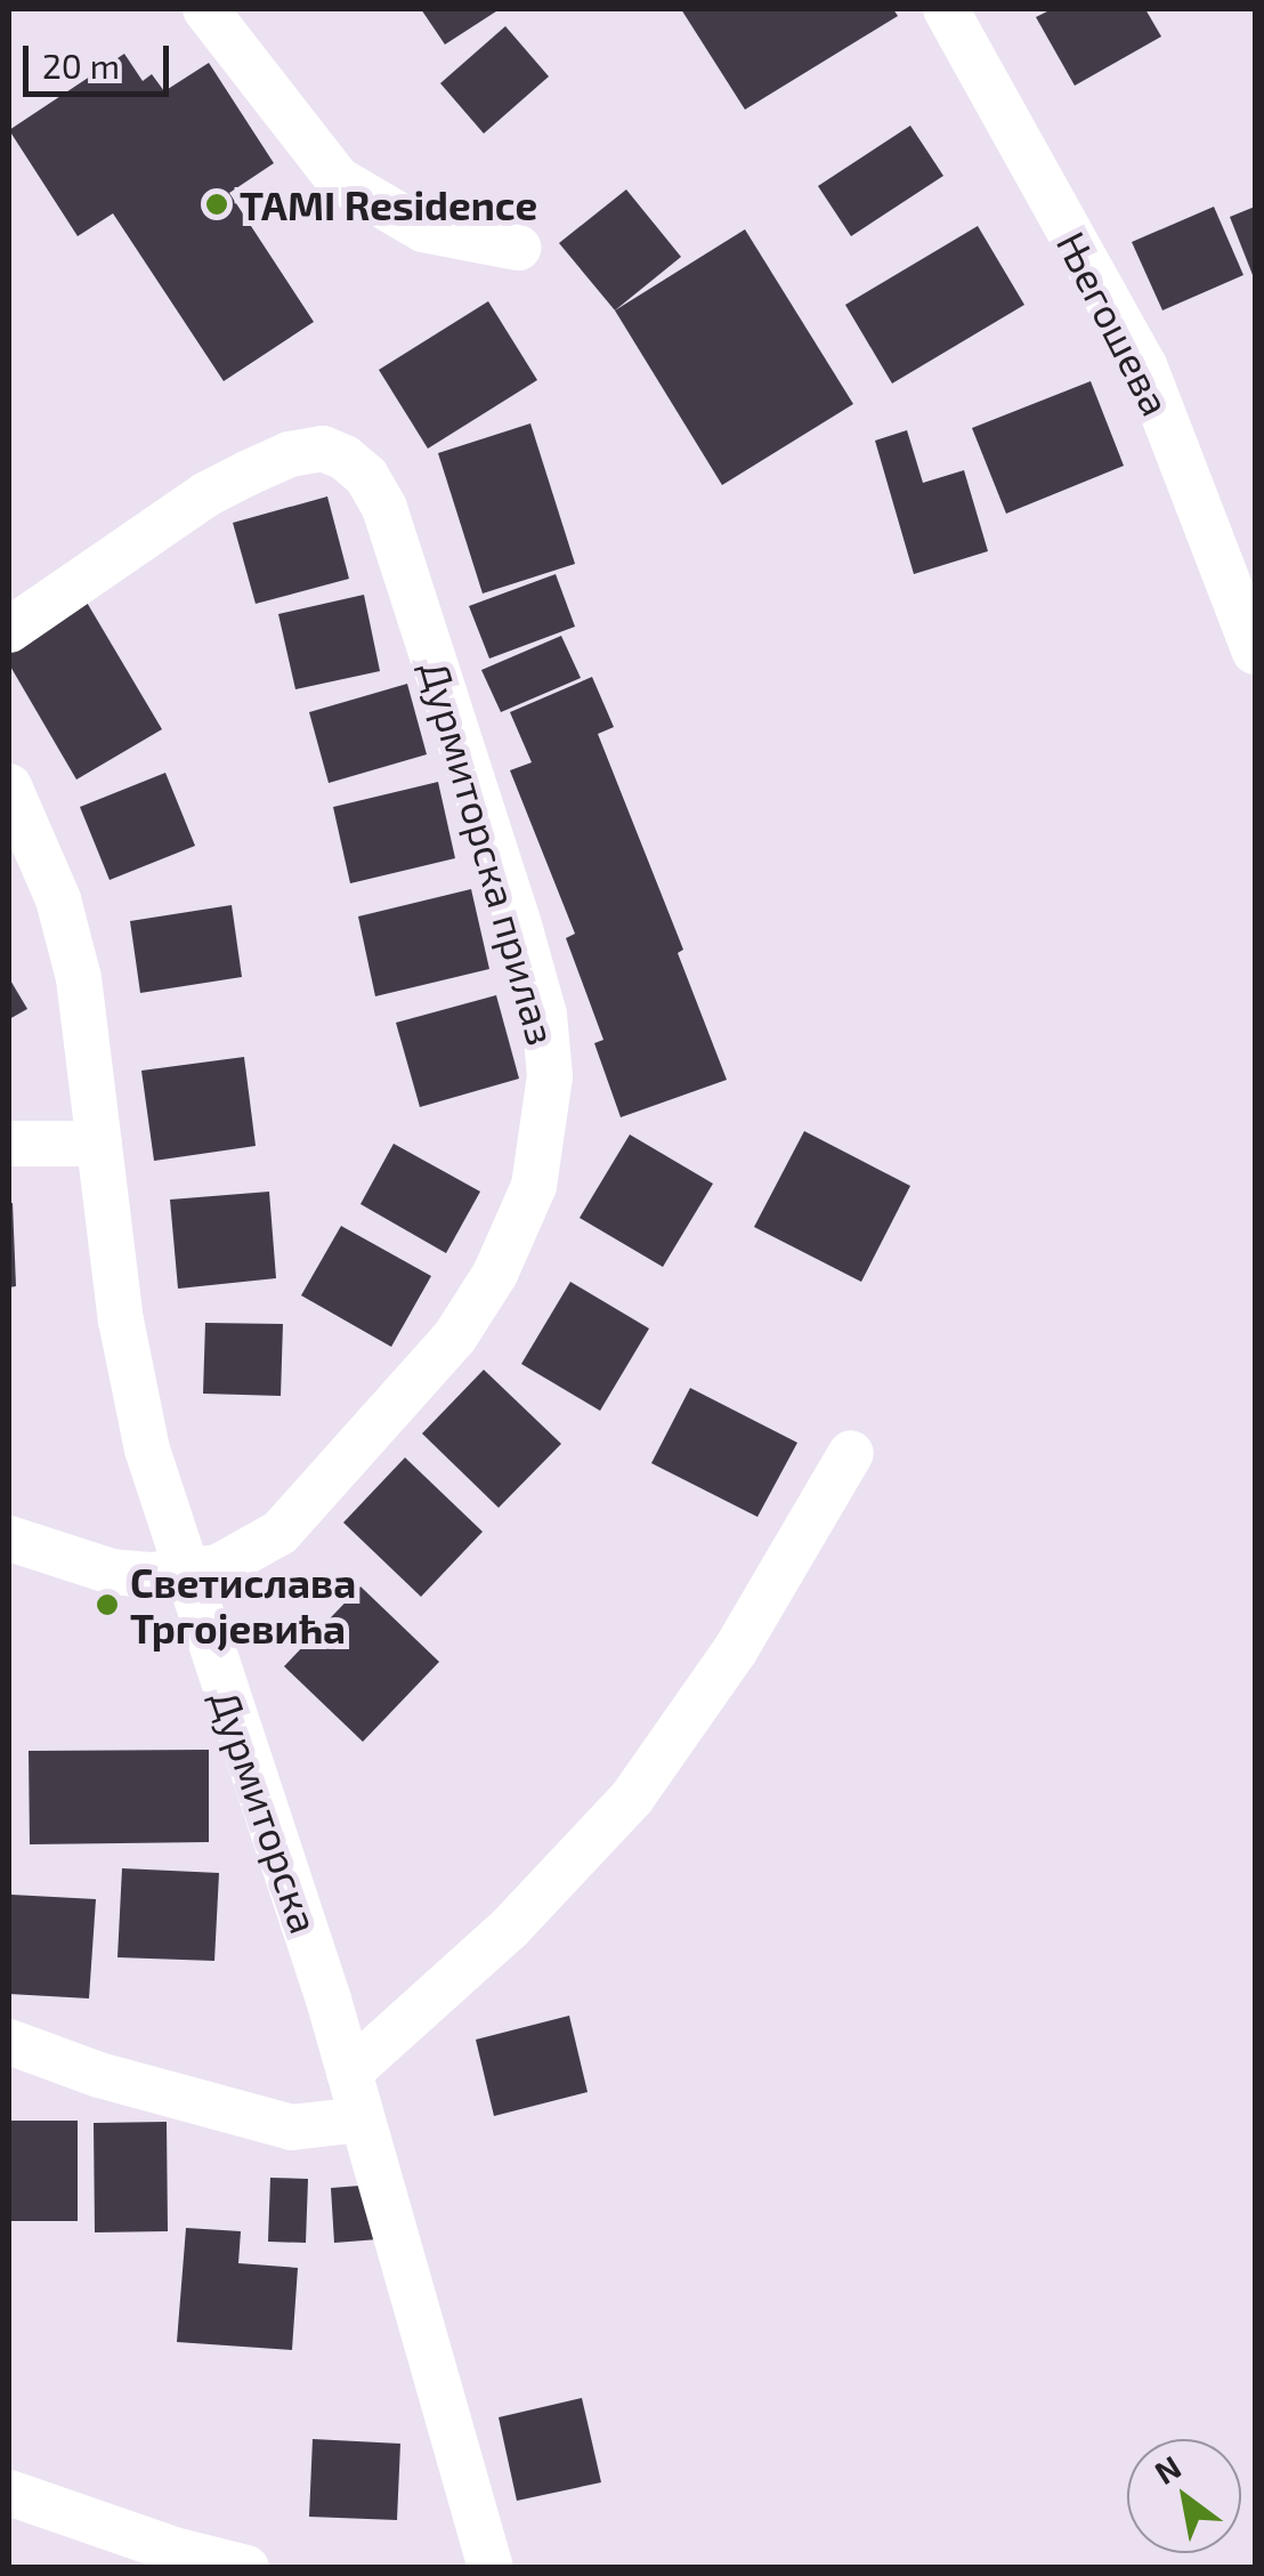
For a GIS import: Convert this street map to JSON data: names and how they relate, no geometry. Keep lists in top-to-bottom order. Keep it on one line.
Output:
{"streets":{"street":["Његошева","Дурмиторска прилаз","Дурмиторска"]},"crossings":[["Дурмиторска прилаз","Дурмиторска"]],"places":["TAMI Residence","Светислава Тргојевића"],"scale_bar":"20 m","north":"top left"}
